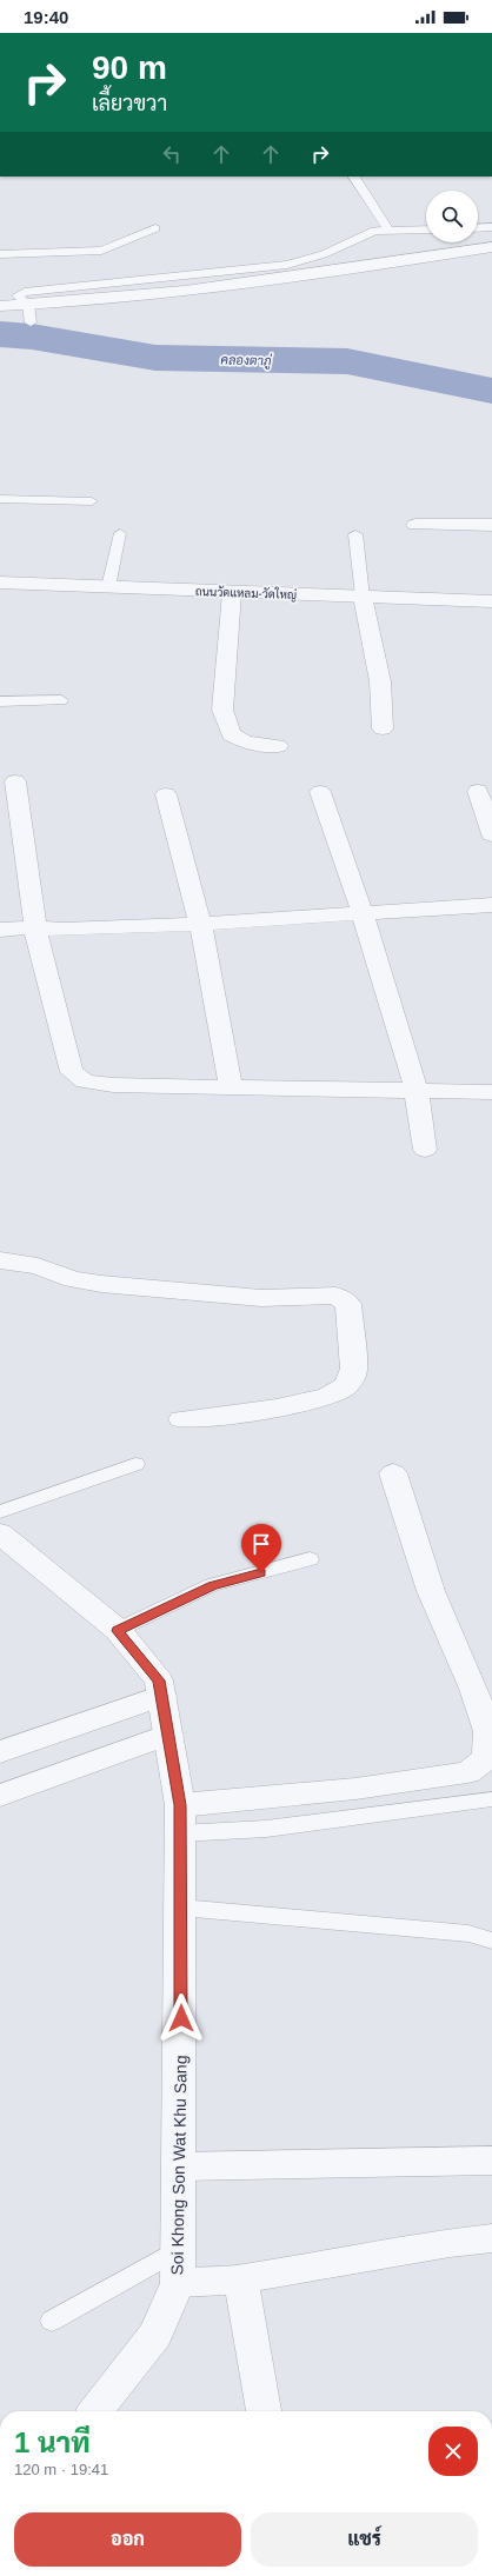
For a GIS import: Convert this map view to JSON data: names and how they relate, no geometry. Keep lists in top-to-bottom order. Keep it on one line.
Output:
{"streets":{"street":["ถนนวัดแหลม-วัดใหญ่","Soi Khong Son Wat Khu Sang"]},"water":["คลองตาภู่"],"page":{"status":"19:40","turn":["90 m","เลี้ยวขวา"],"heading":["1 นาที","120 m · 19:41"],"buttons":["ออก","แชร์"]}}
